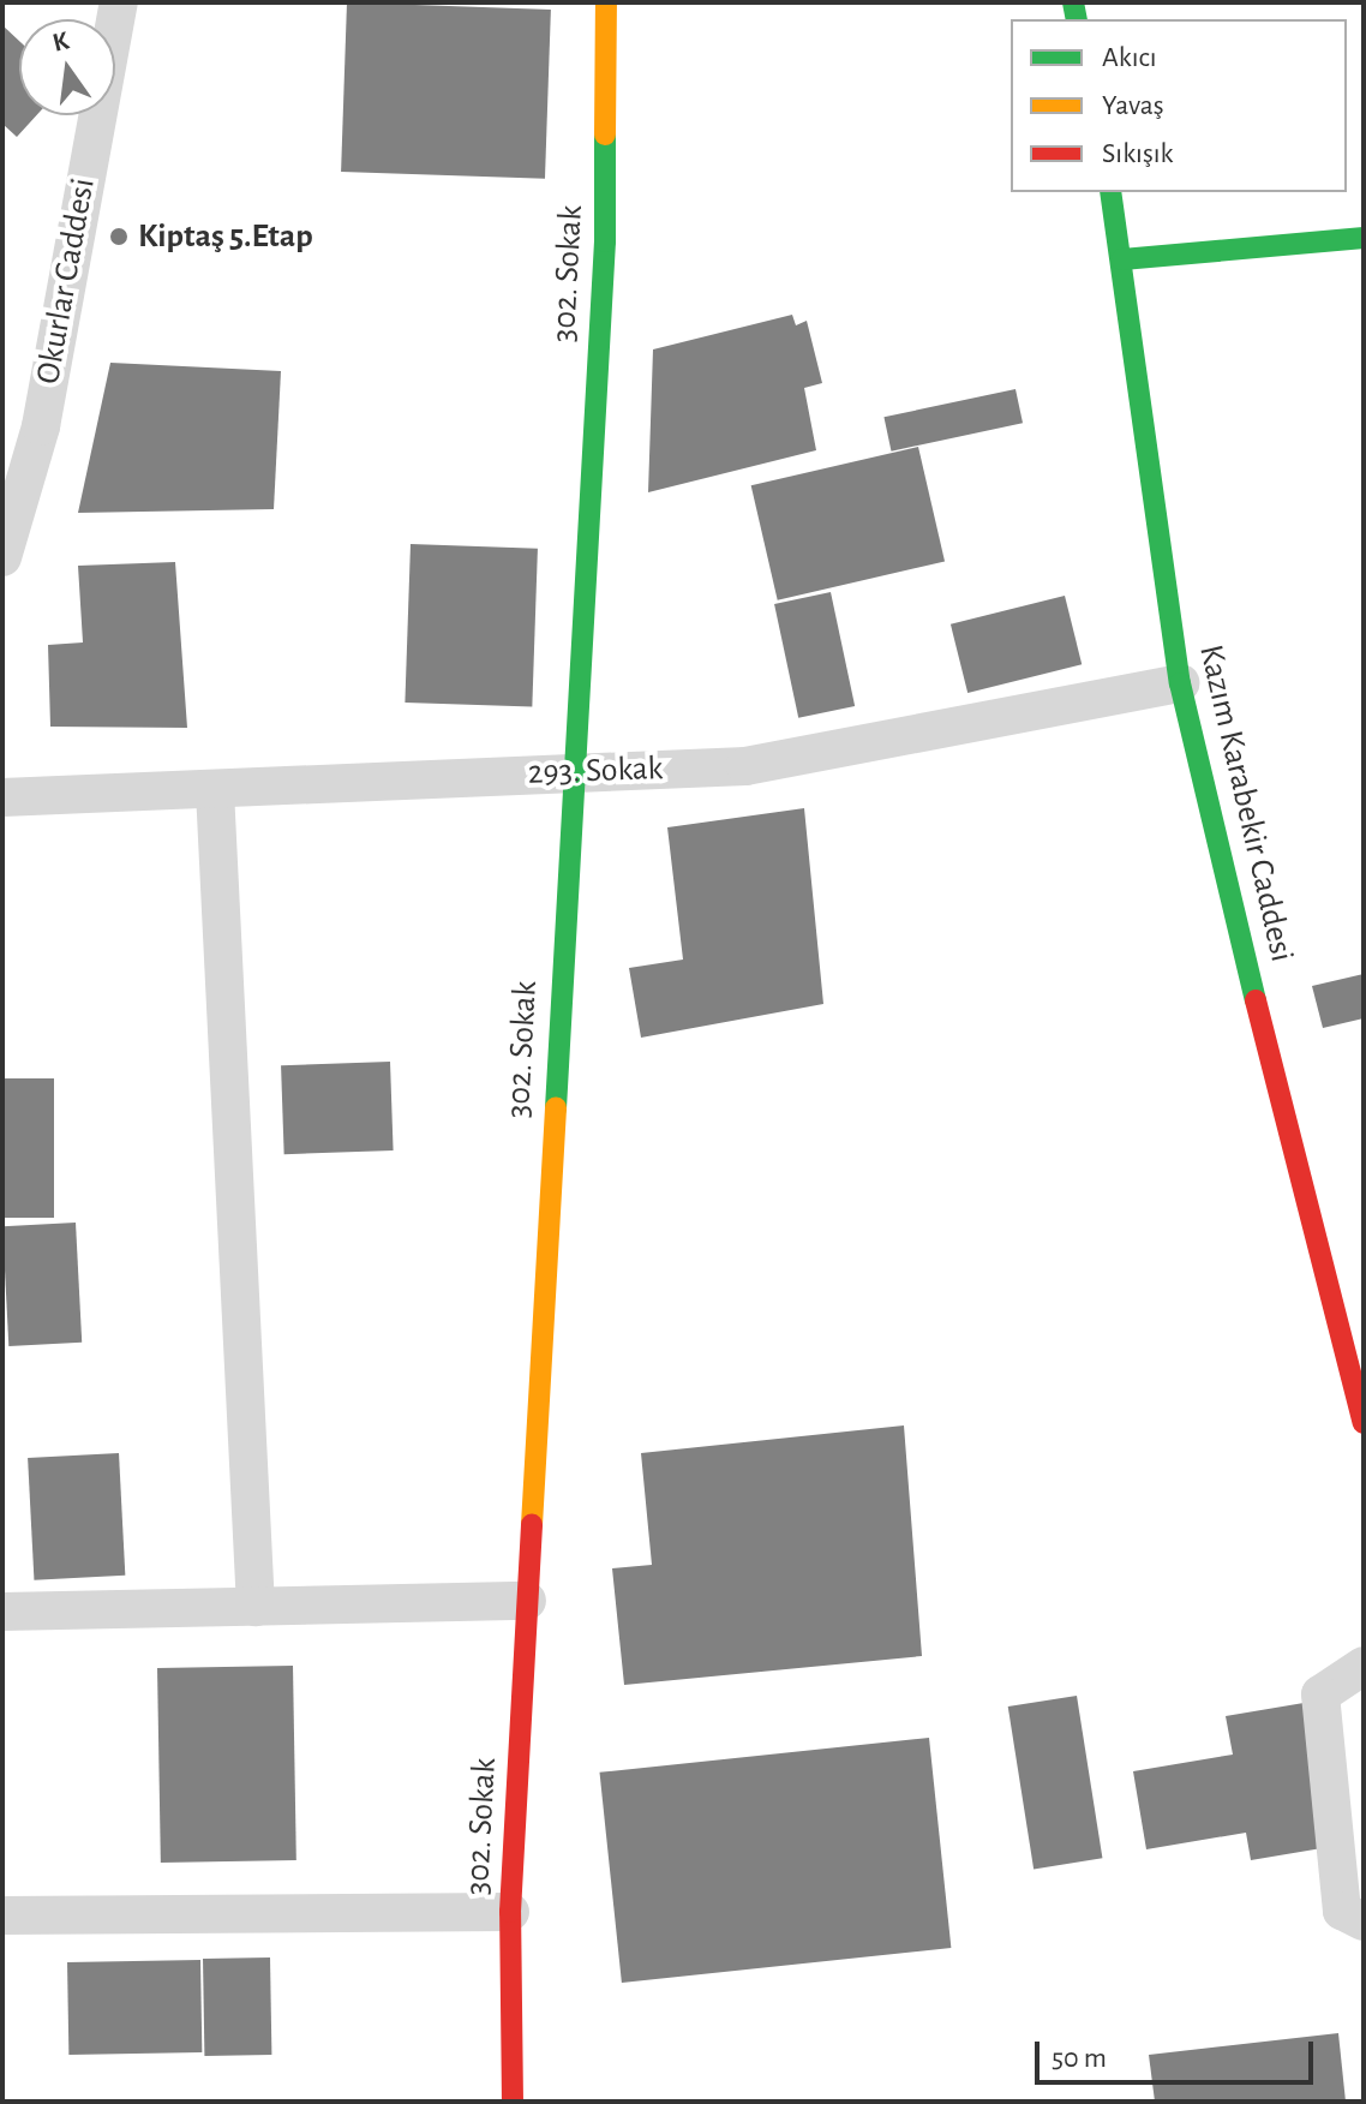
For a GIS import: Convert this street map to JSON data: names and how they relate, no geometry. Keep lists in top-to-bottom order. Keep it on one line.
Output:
{"streets":{"street":["302. Sokak","Okurlar Caddesi","293. Sokak","Kazım Karabekir Caddesi"]},"crossings":[["302. Sokak","293. Sokak"],["293. Sokak","Kazım Karabekir Caddesi"]],"places":["Kiptaş 5.Etap"],"legend":["Akıcı","Yavaş","Sıkışık"],"scale_bar":"50 m","north":"top"}
